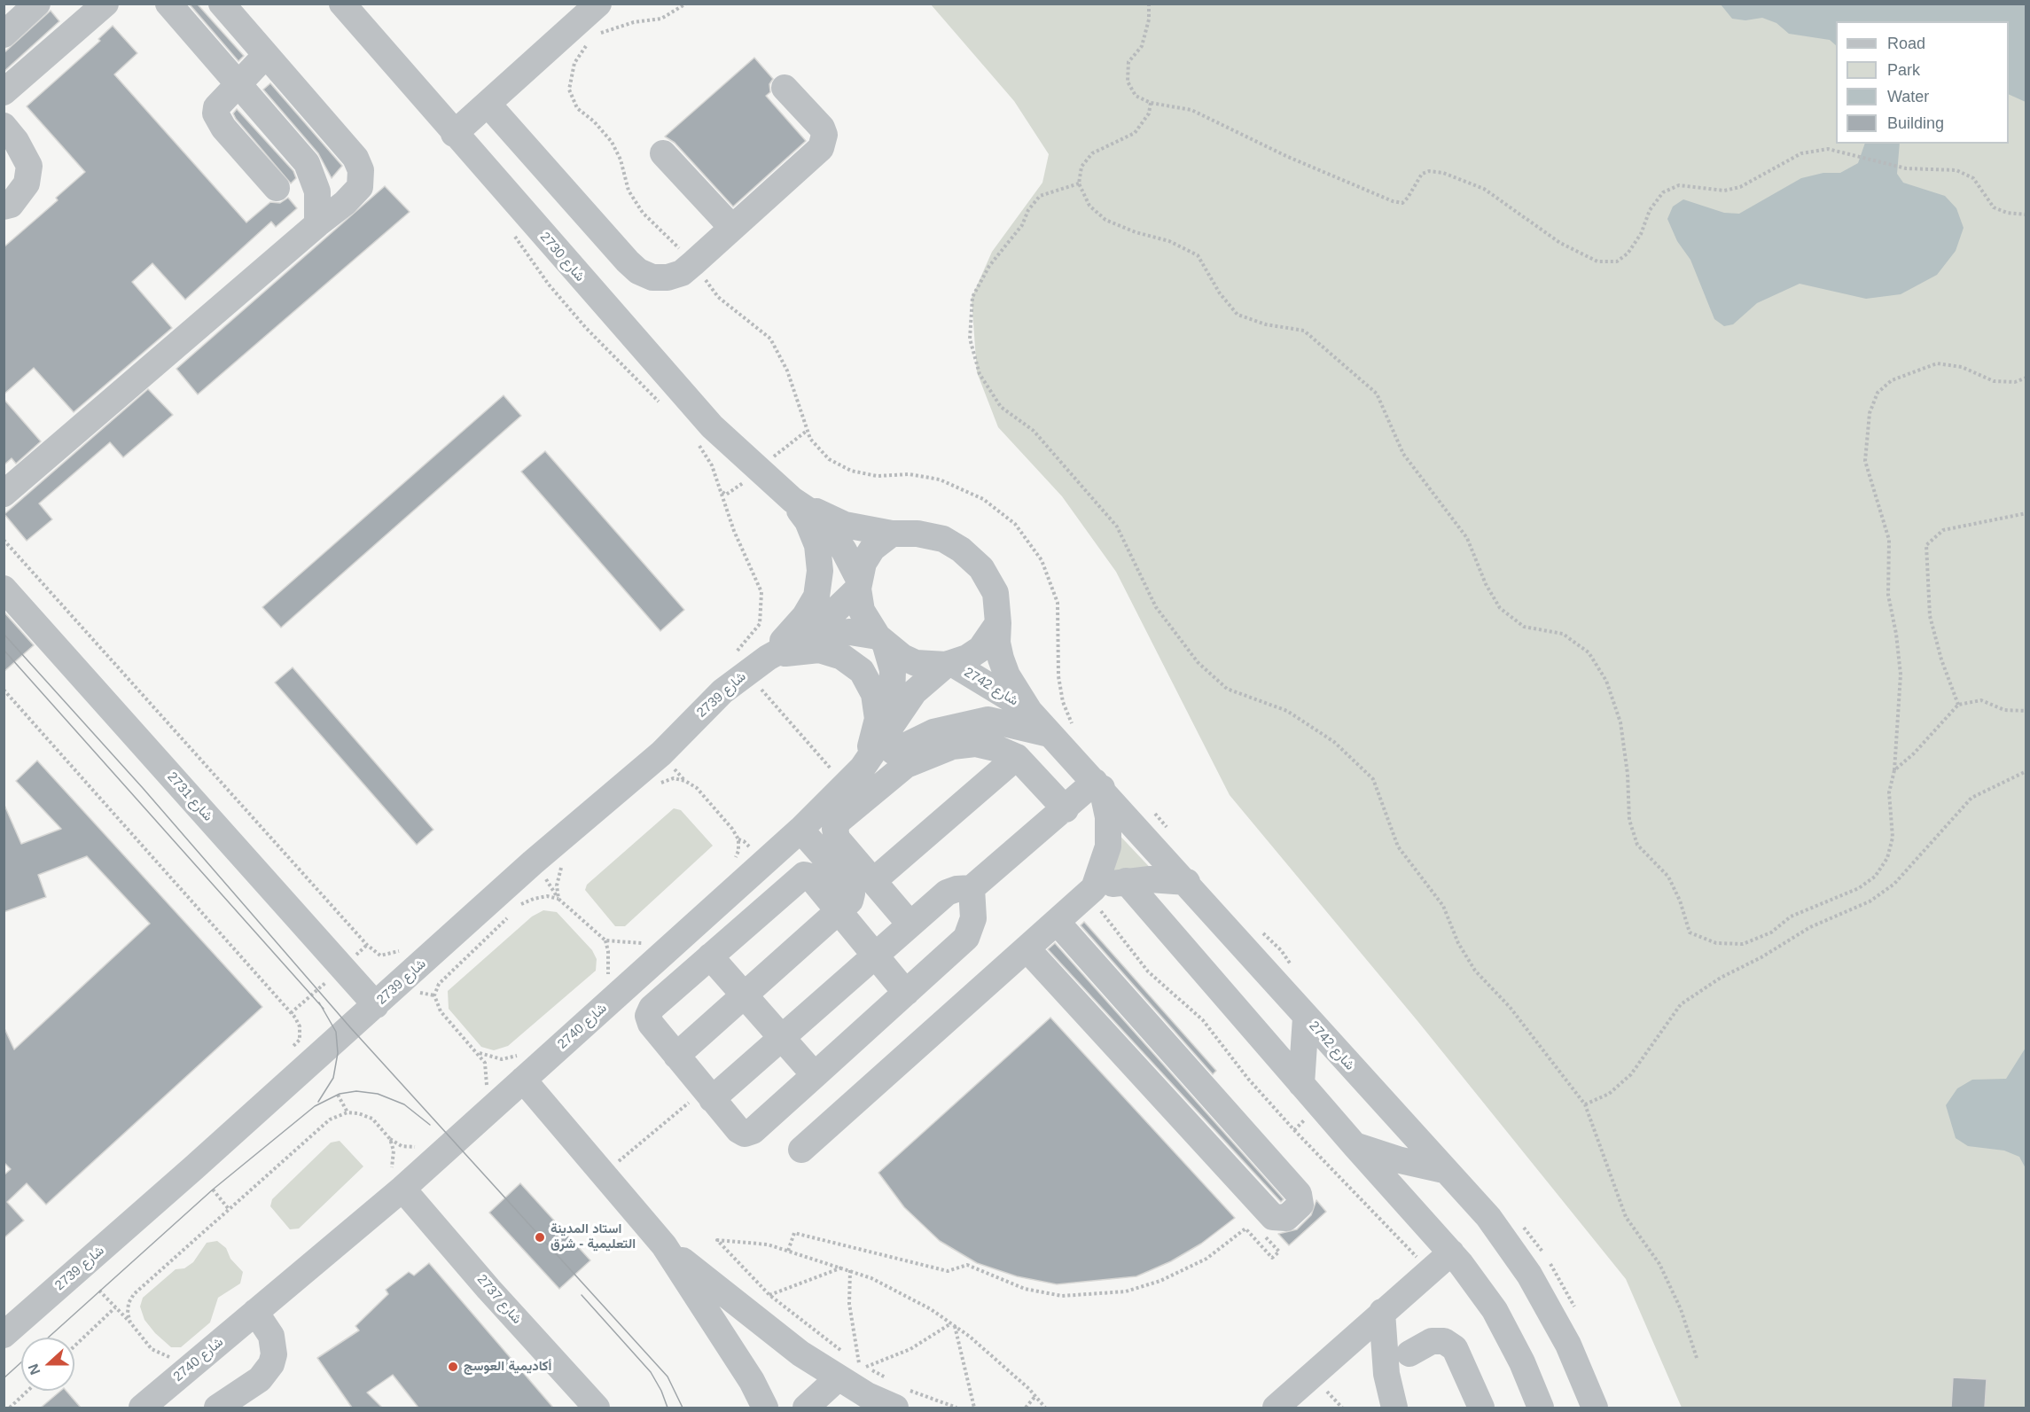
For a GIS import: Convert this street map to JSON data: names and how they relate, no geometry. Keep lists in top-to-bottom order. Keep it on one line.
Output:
{"streets":{"street":["شارع 2730","شارع 2742","شارع 2739","شارع 2731","شارع 2740","شارع 2737"]},"crossings":[["شارع 2730","شارع 2742"],["شارع 2730","شارع 2739"],["شارع 2730","شارع 2740"],["شارع 2742","شارع 2739"],["شارع 2742","شارع 2740"],["شارع 2739","شارع 2731"],["شارع 2739","شارع 2740"],["شارع 2740","شارع 2737"]],"places":["استاد المدينة التعليمية - شرق","أكاديمية العوسج"],"legend":["Road","Park","Water","Building"],"north":"left"}
